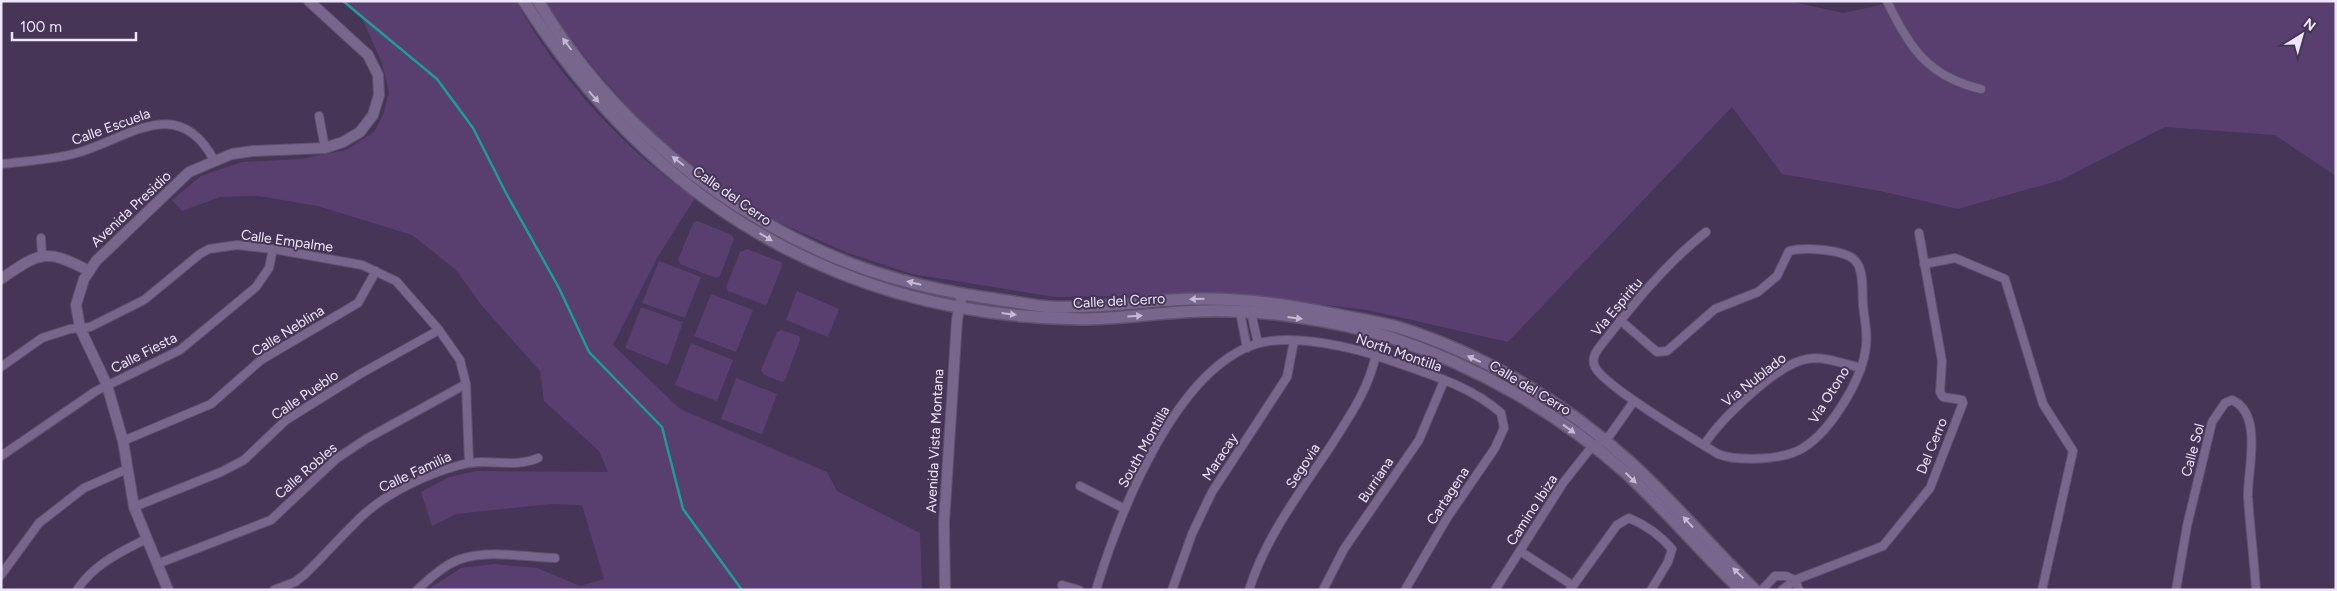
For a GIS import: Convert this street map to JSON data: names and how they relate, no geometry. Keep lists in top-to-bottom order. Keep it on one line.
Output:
{"streets":{"main road":["Calle del Cerro"],"street":["Calle Escuela","Avenida Presidio","Calle Empalme","Via Espiritu","Calle Neblina","Calle Fiesta","North Montilla","Via Nublado","Calle Pueblo","Via Otono","Avenida Vista Montana","Del Cerro","South Montilla","Calle Sol","Maracay","Segovia","Calle Robles","Calle Familia","Burriana","Cartagena","Camino Ibiza"]},"crossings":[["Calle Escuela","Avenida Presidio"],["Calle del Cerro","Avenida Vista Montana"],["Calle del Cerro","Camino Ibiza"],["Avenida Presidio","Calle Empalme"],["Avenida Presidio","Calle Neblina"],["Avenida Presidio","Calle Fiesta"],["Avenida Presidio","Calle Pueblo"],["Avenida Presidio","Calle Robles"],["Calle Empalme","Calle Neblina"],["Calle Empalme","Calle Fiesta"],["Calle Empalme","Calle Pueblo"],["Calle Empalme","Calle Robles"],["Calle Empalme","Calle Familia"],["Via Espiritu","Via Otono"],["Via Espiritu","Camino Ibiza"],["North Montilla","South Montilla"],["North Montilla","Maracay"],["North Montilla","Segovia"],["North Montilla","Burriana"],["North Montilla","Cartagena"],["Via Nublado","Via Otono"],["Via Otono","Camino Ibiza"]],"scale_bar":"100 m","north":"top right"}
